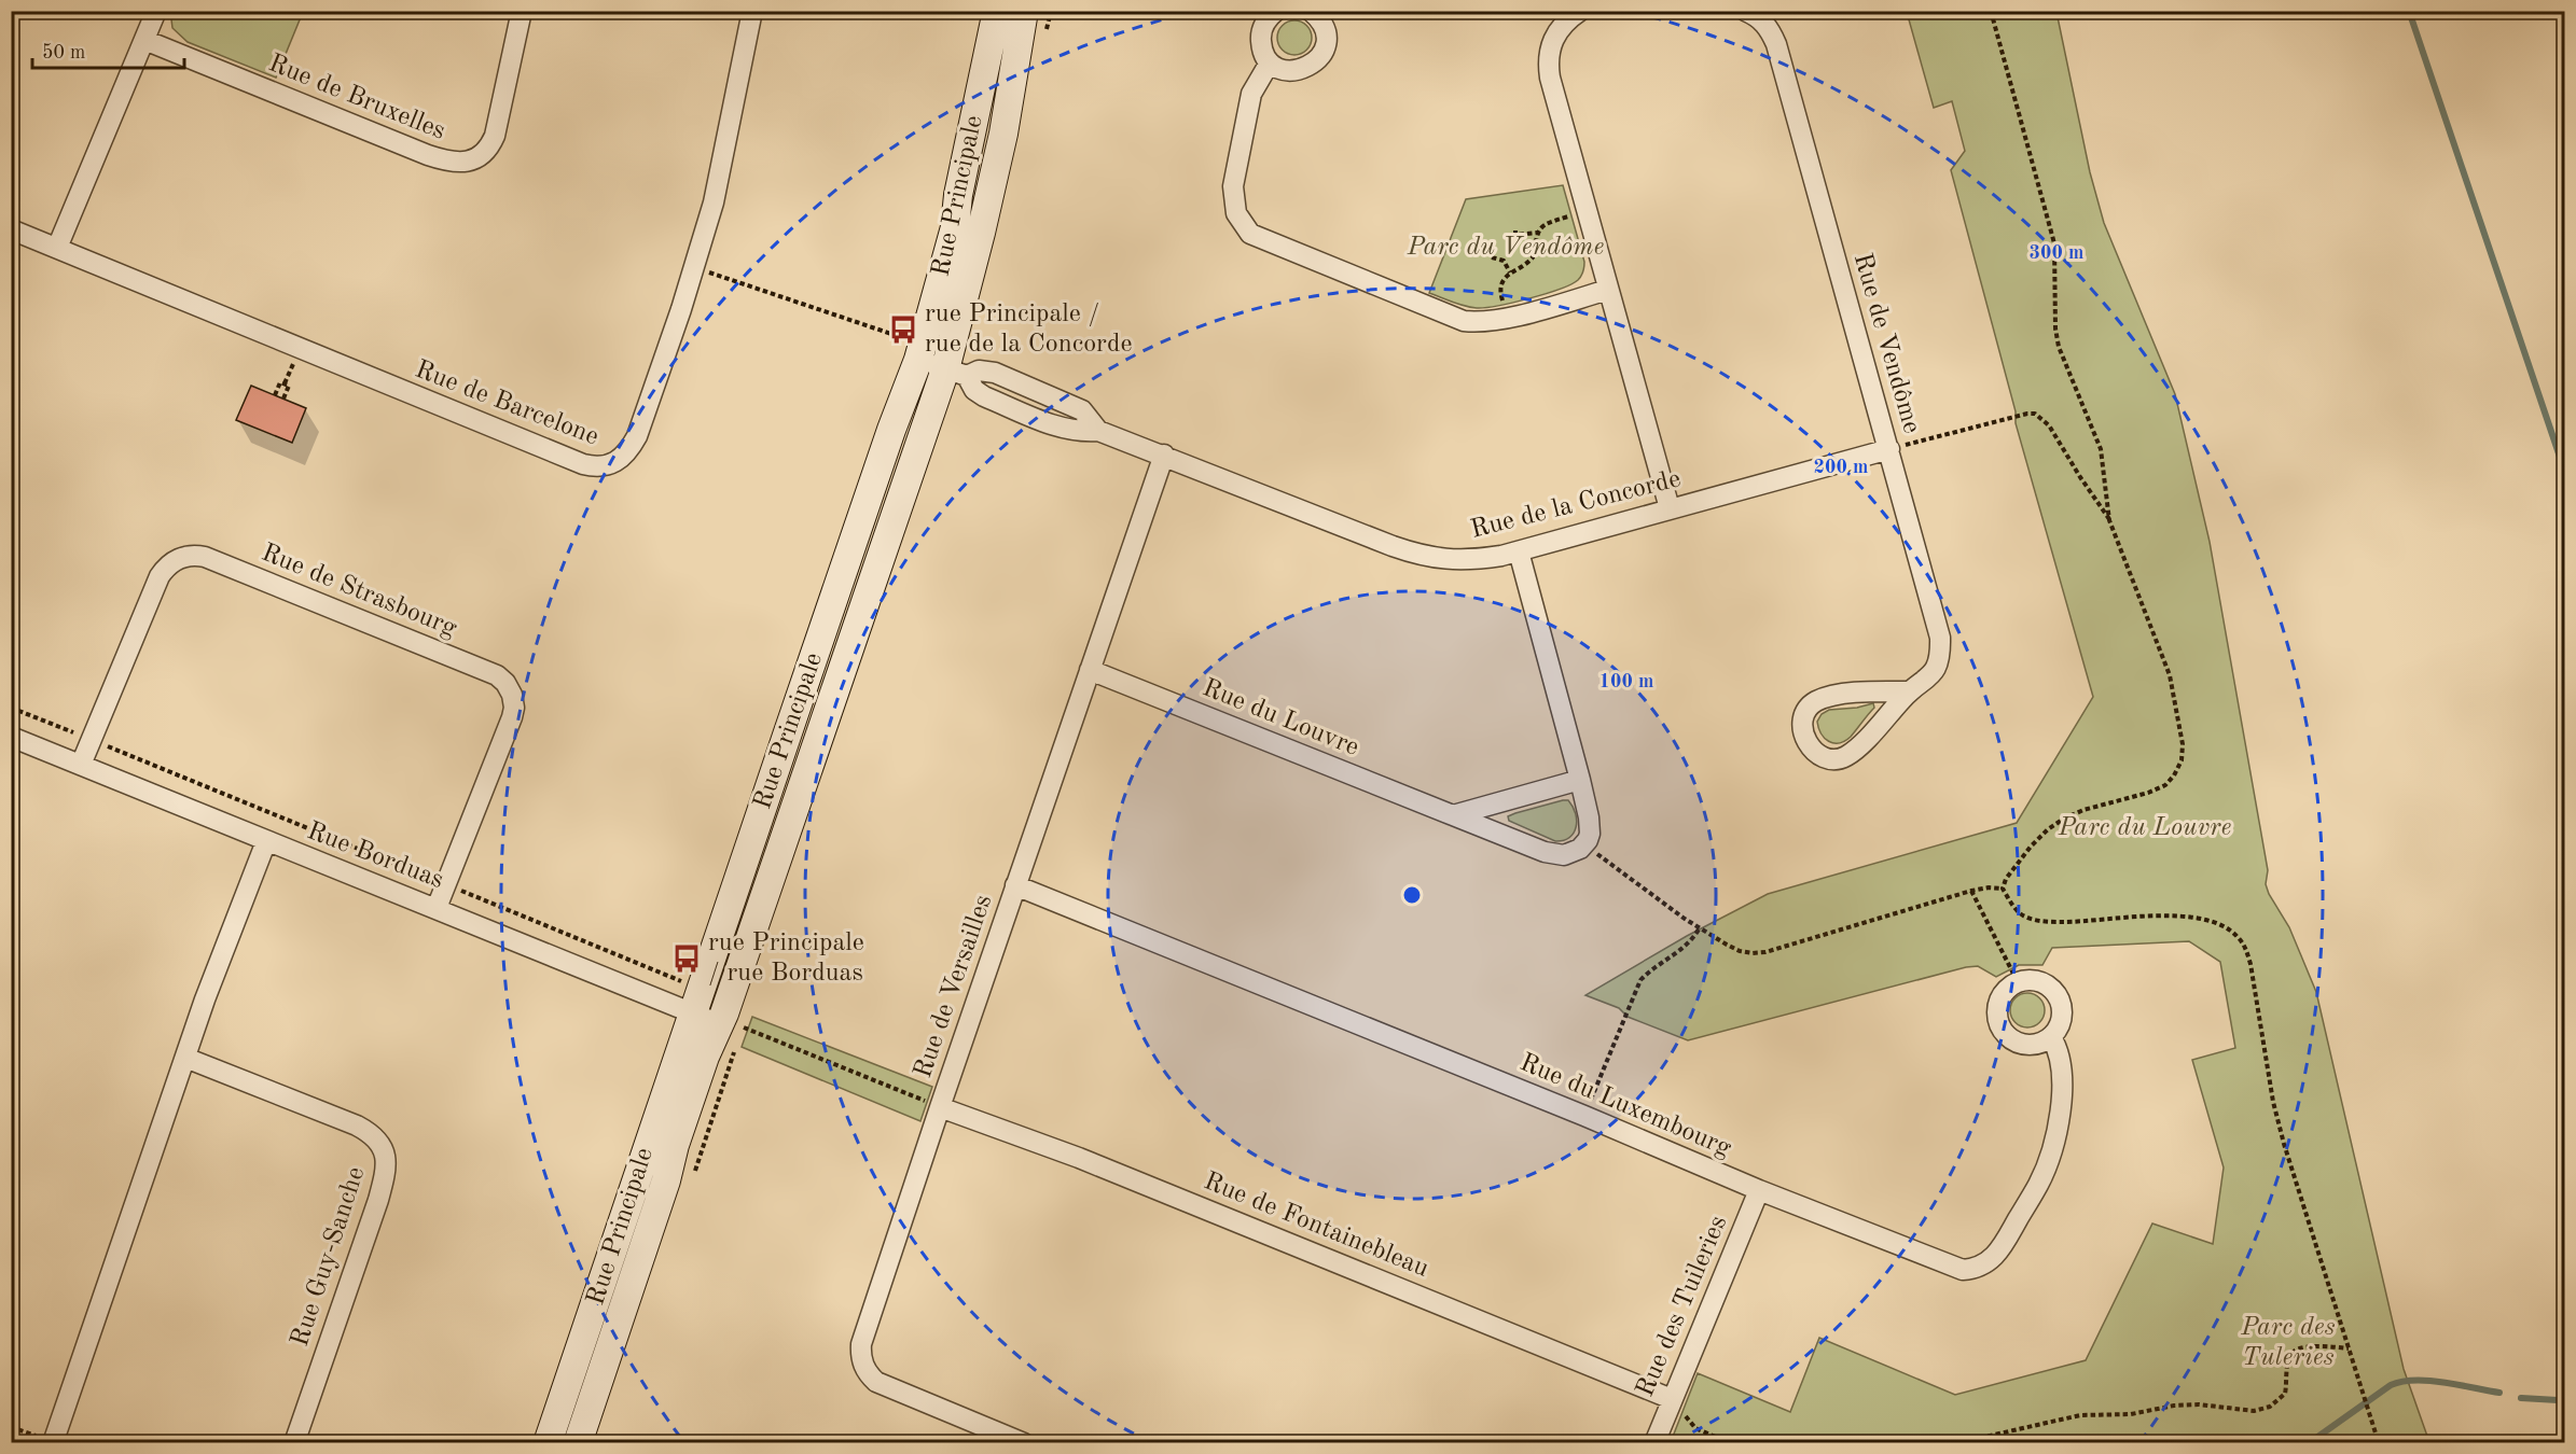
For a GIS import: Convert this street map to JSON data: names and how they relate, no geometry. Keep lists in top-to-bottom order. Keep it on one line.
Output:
{"streets":{"street":["Rue de Bruxelles","Rue Principale","Rue de Vendôme","Rue de Barcelone","Rue de la Concorde","Rue de Strasbourg","Rue du Louvre","Rue Borduas","Rue de Versailles","Rue du Luxembourg","Rue de Fontainebleau","Rue Guy-Sanche","Rue des Tuileries"]},"crossings":[["Rue Principale","Rue de la Concorde"],["Rue Principale","Rue Borduas"],["Rue de Vendôme","Rue de la Concorde"],["Rue de la Concorde","Rue du Louvre"],["Rue de la Concorde","Rue de Versailles"],["Rue de Strasbourg","Rue Borduas"],["Rue du Louvre","Rue de Versailles"],["Rue de Versailles","Rue du Luxembourg"],["Rue de Versailles","Rue de Fontainebleau"],["Rue du Luxembourg","Rue des Tuileries"],["Rue de Fontainebleau","Rue des Tuileries"]],"parks":["Parc du Vendôme","Parc du Louvre","Parc des Tuleries"],"places":{"bus stop":["rue Principale / rue de la Concorde","rue Principale / rue Borduas"]},"scale_bar":"50 m","rings":["300 m","200 m","100 m"]}
